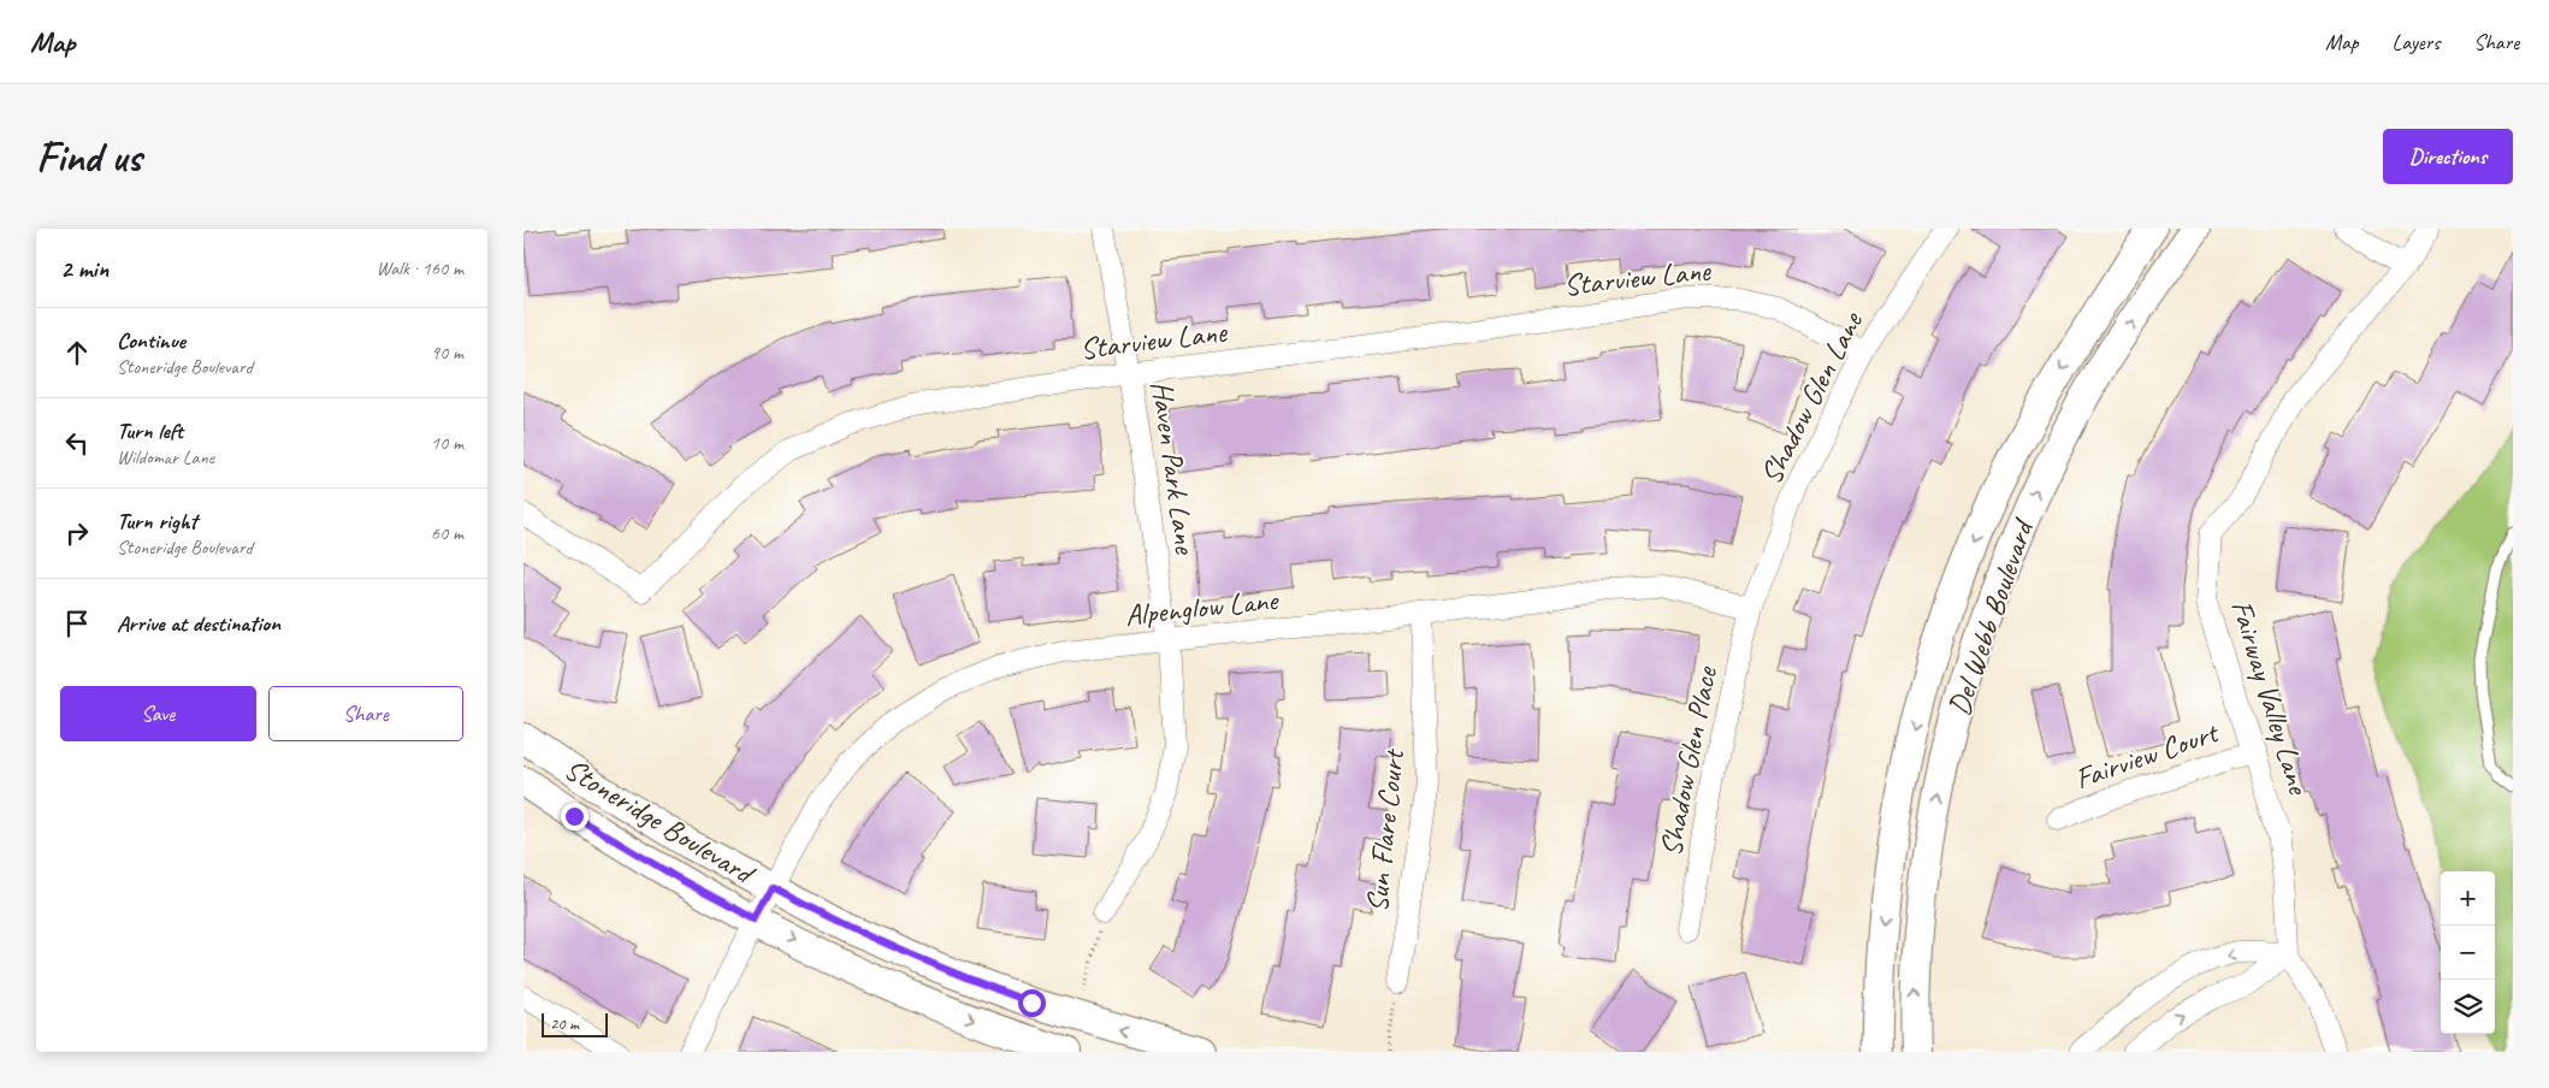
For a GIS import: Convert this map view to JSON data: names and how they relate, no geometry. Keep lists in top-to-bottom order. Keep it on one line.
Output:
{"streets":{"street":["Starview Lane","Shadow Glen Lane","Haven Park Lane","Alpenglow Lane","Del Webb Boulevard","Fairway Valley Lane","Fairview Court","Shadow Glen Place","Stoneridge Boulevard","Sun Flare Court"]},"crossings":[["Starview Lane","Shadow Glen Lane"],["Starview Lane","Haven Park Lane"],["Shadow Glen Lane","Alpenglow Lane"],["Shadow Glen Lane","Shadow Glen Place"],["Haven Park Lane","Alpenglow Lane"],["Alpenglow Lane","Shadow Glen Place"],["Alpenglow Lane","Stoneridge Boulevard"],["Alpenglow Lane","Sun Flare Court"],["Fairway Valley Lane","Fairview Court"]],"scale_bar":"20 m","page":{"header":"Map","nav":["Map","Layers","Share"],"buttons":["Directions",["Save","Share"]],"title":"Find us","heading":["2 min","Walk · 160 m"],"list":[["Continue","Stoneridge Boulevard","90 m"],["Turn left","Wildomar Lane","10 m"],["Turn right","Stoneridge Boulevard","60 m"],"Arrive at destination"],"map_buttons":["+","−"],"scale":"20 m"}}
